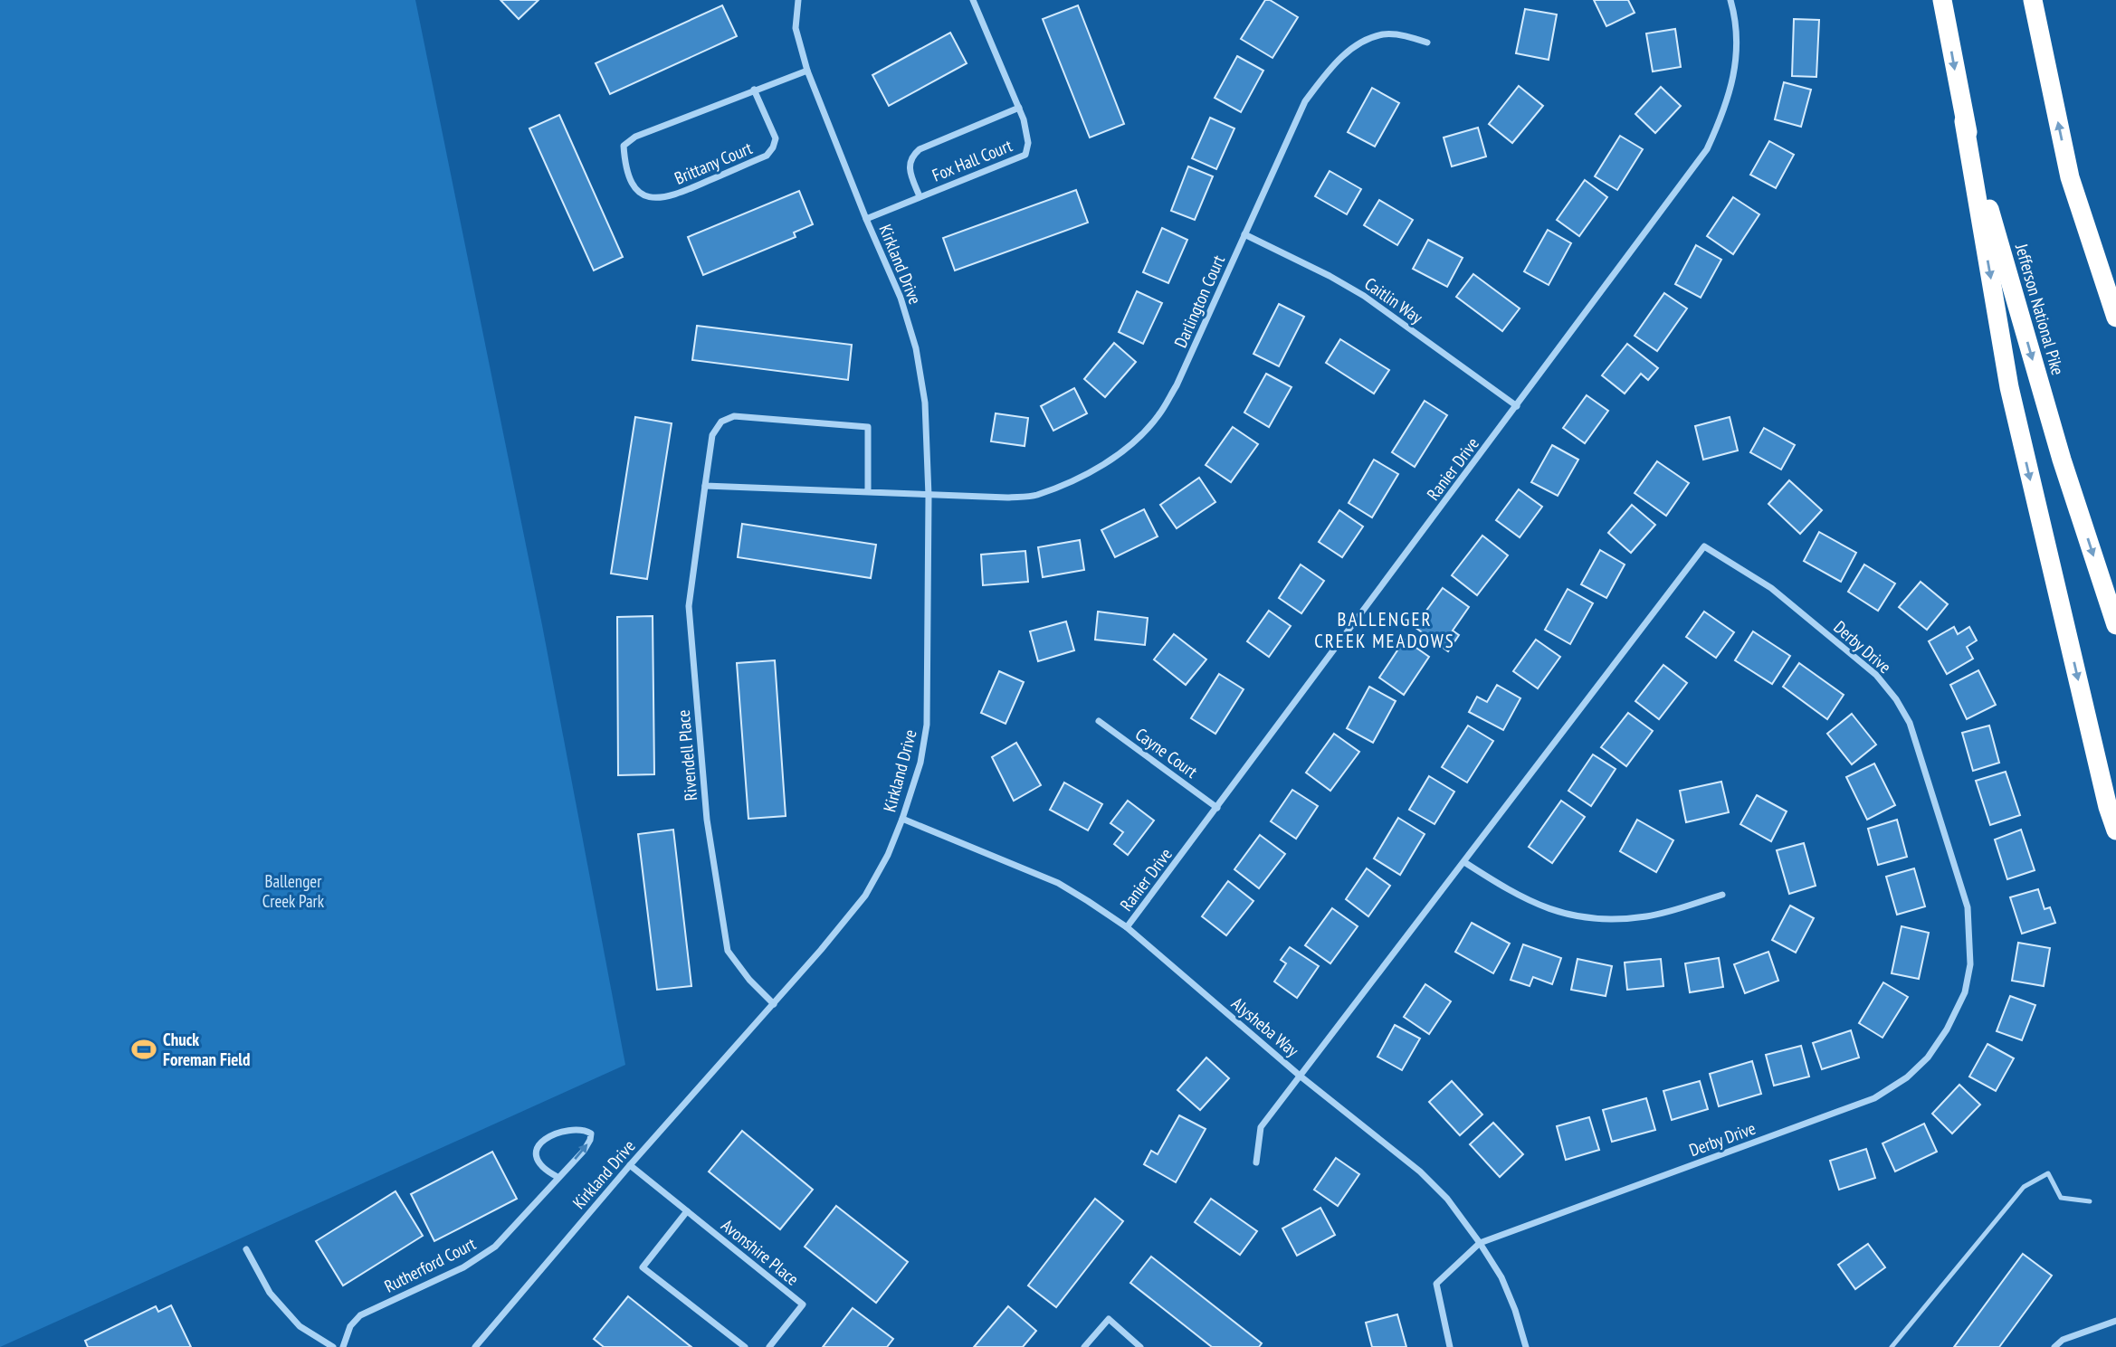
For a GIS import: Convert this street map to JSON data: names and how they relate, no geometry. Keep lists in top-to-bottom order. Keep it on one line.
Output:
{"streets":{"highway":["Jefferson National Pike"],"street":["Fox Hall Court","Brittany Court","Kirkland Drive","Caitlin Way","Darlington Court","Ranier Drive","Derby Drive","Cayne Court","Rivendell Place","Alysheba Way","Avonshire Place","Rutherford Court"]},"crossings":[["Fox Hall Court","Kirkland Drive"],["Brittany Court","Kirkland Drive"],["Kirkland Drive","Darlington Court"],["Kirkland Drive","Rivendell Place"],["Kirkland Drive","Alysheba Way"],["Kirkland Drive","Avonshire Place"],["Caitlin Way","Darlington Court"],["Caitlin Way","Ranier Drive"],["Ranier Drive","Cayne Court"],["Ranier Drive","Alysheba Way"],["Derby Drive","Alysheba Way"]],"districts":["BALLENGER CREEK MEADOWS"],"parks":["Ballenger Creek Park"],"places":{"sports":["Chuck Foreman Field"]}}
